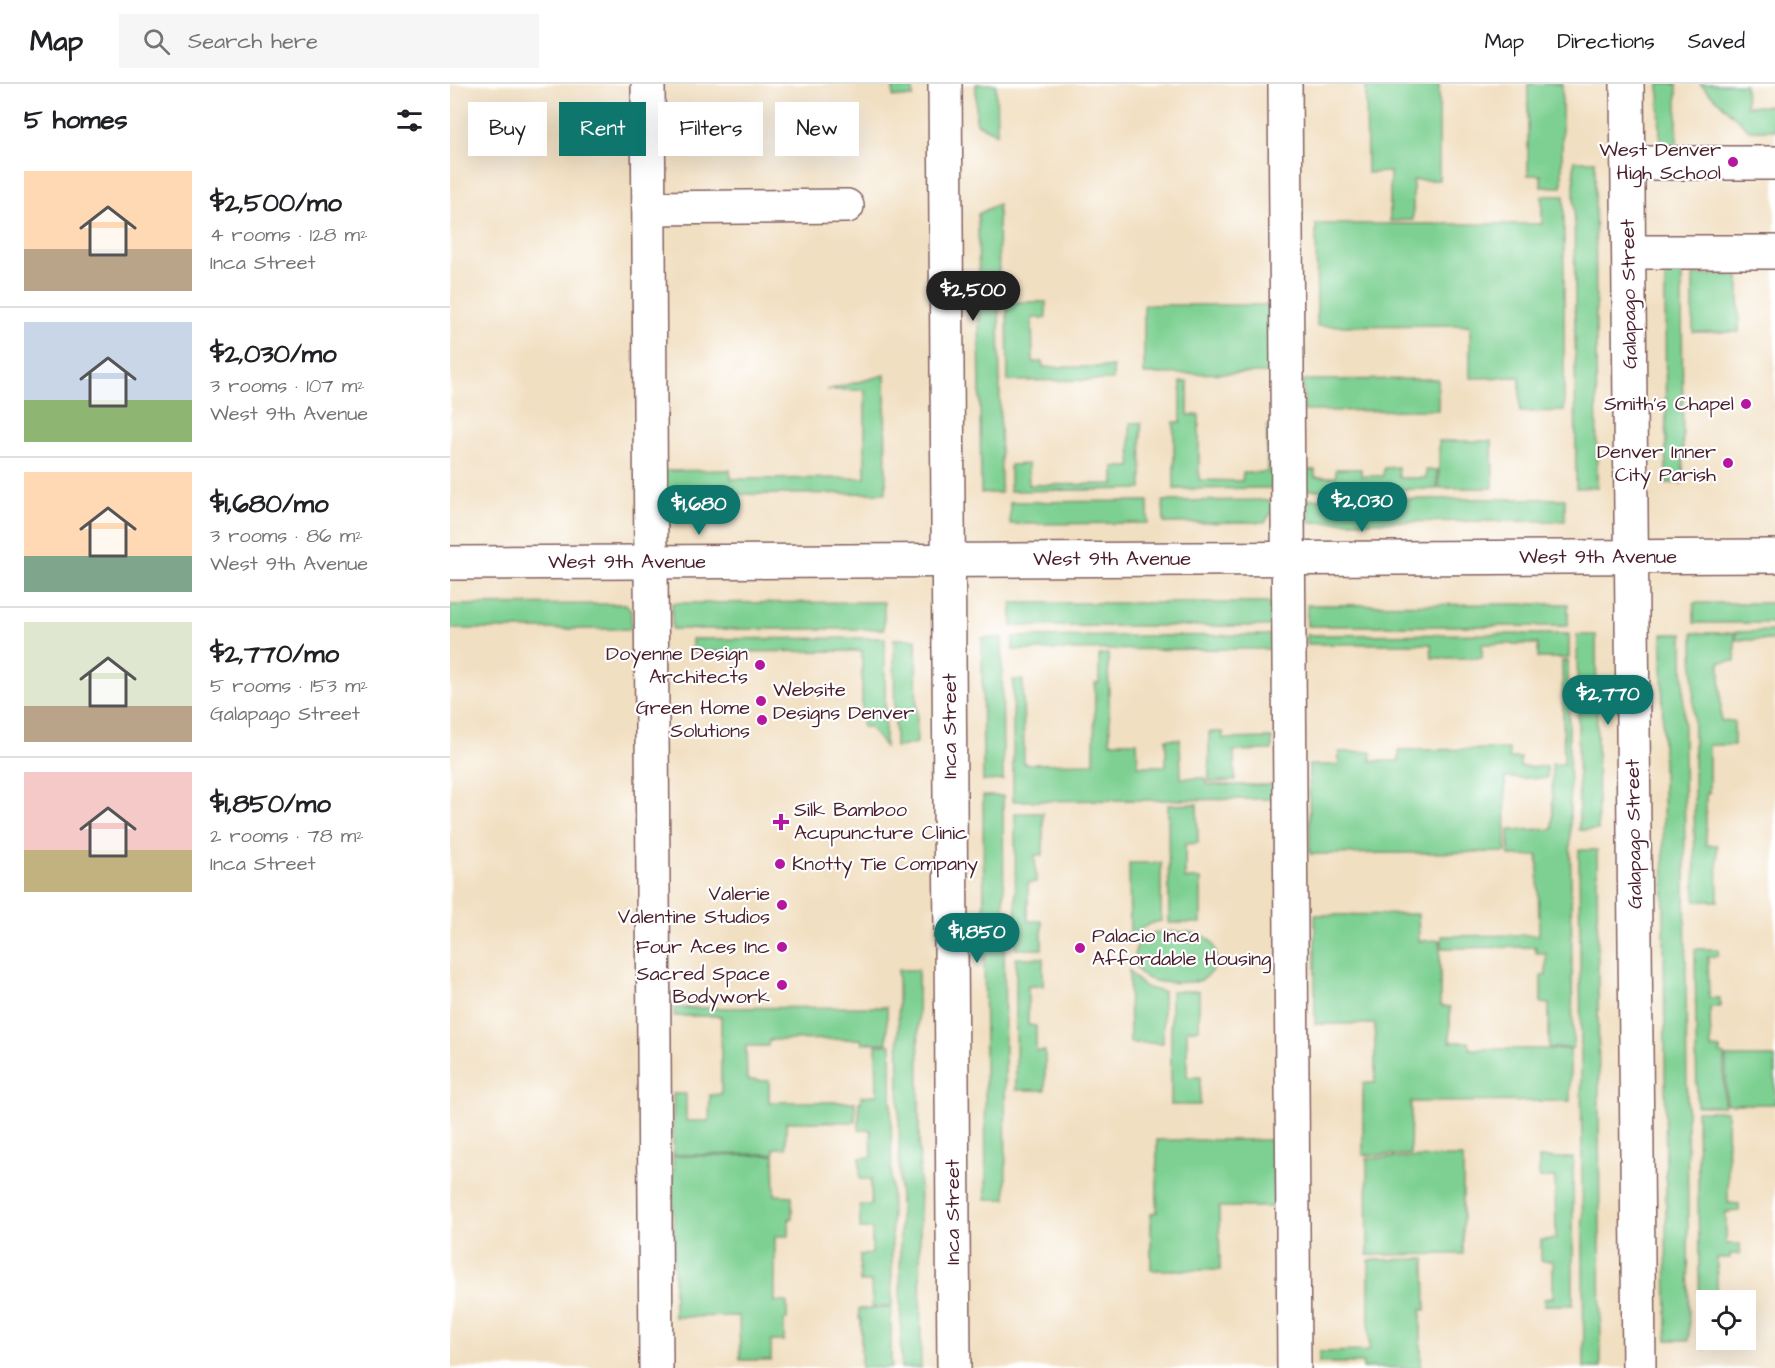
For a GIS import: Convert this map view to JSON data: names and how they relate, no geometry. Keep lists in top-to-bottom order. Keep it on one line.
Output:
{"streets":{"street":["Galapago Street","West 9th Avenue","Inca Street"]},"crossings":[["Galapago Street","West 9th Avenue"],["West 9th Avenue","Inca Street"]],"places":{"other":["West Denver High School","Smith's Chapel","Denver Inner City Parish","Doyenne Design Architects","Website Designs Denver","Green Home Solutions","Knotty Tie Company","Valerie Valentine Studios","Four Aces Inc","Palacio Inca Affordable Housing","Sacred Space Bodywork"],"health":["Silk Bamboo Acupuncture Clinic"]},"page":{"header":"Map","search":"Search here","nav":["Map","Directions","Saved"],"heading":"5 homes","chip":["Buy","Rent","Filters","New"],"list":[{"name":"$2,500/mo","note":"4 rooms · 128 m² · Inca Street"},{"name":"$2,030/mo","note":"3 rooms · 107 m² · West 9th Avenue"},{"name":"$1,680/mo","note":"3 rooms · 86 m² · West 9th Avenue"},{"name":"$2,770/mo","note":"5 rooms · 153 m² · Galapago Street"},{"name":"$1,850/mo","note":"2 rooms · 78 m² · Inca Street"}],"price":["$2,500","$2,030","$1,680","$2,770","$1,850"]}}
